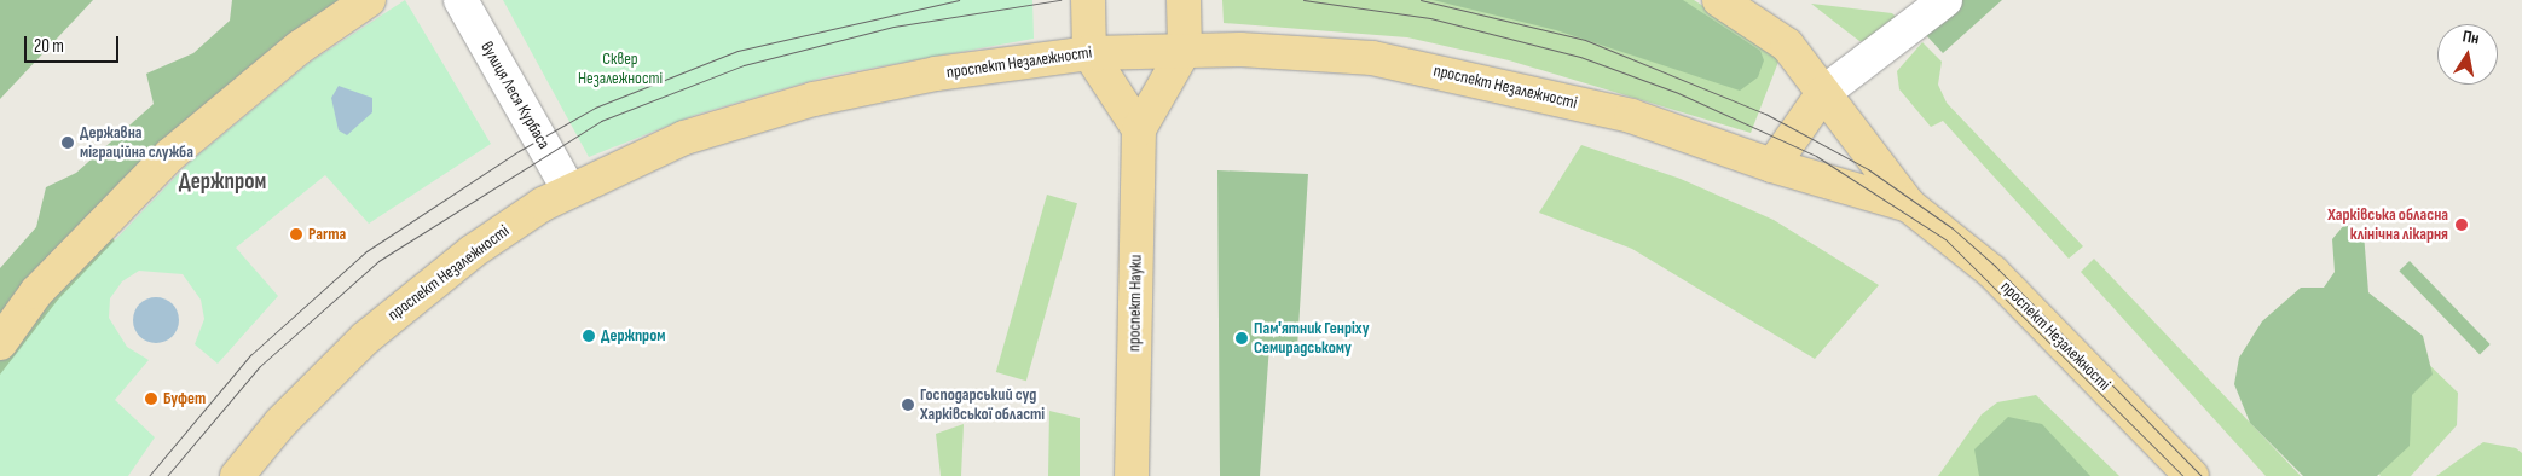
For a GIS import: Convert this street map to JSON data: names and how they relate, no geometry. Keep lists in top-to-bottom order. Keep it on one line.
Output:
{"streets":{"main road":["проспект Незалежності","проспект Науки"],"street":["вулиця Леся Курбаса"]},"crossings":[["проспект Незалежності","вулиця Леся Курбаса"],["проспект Незалежності","проспект Науки"]],"districts":["Держпром"],"parks":["Сквер Незалежності"],"places":["Державна міграційна служба","Харківська обласна клінічна лікарня","Parma","Держпром","Пам'ятник Генріху Семирадському","Буфет","Господарський суд Харківської області"],"scale_bar":"20 m","north":"top"}
